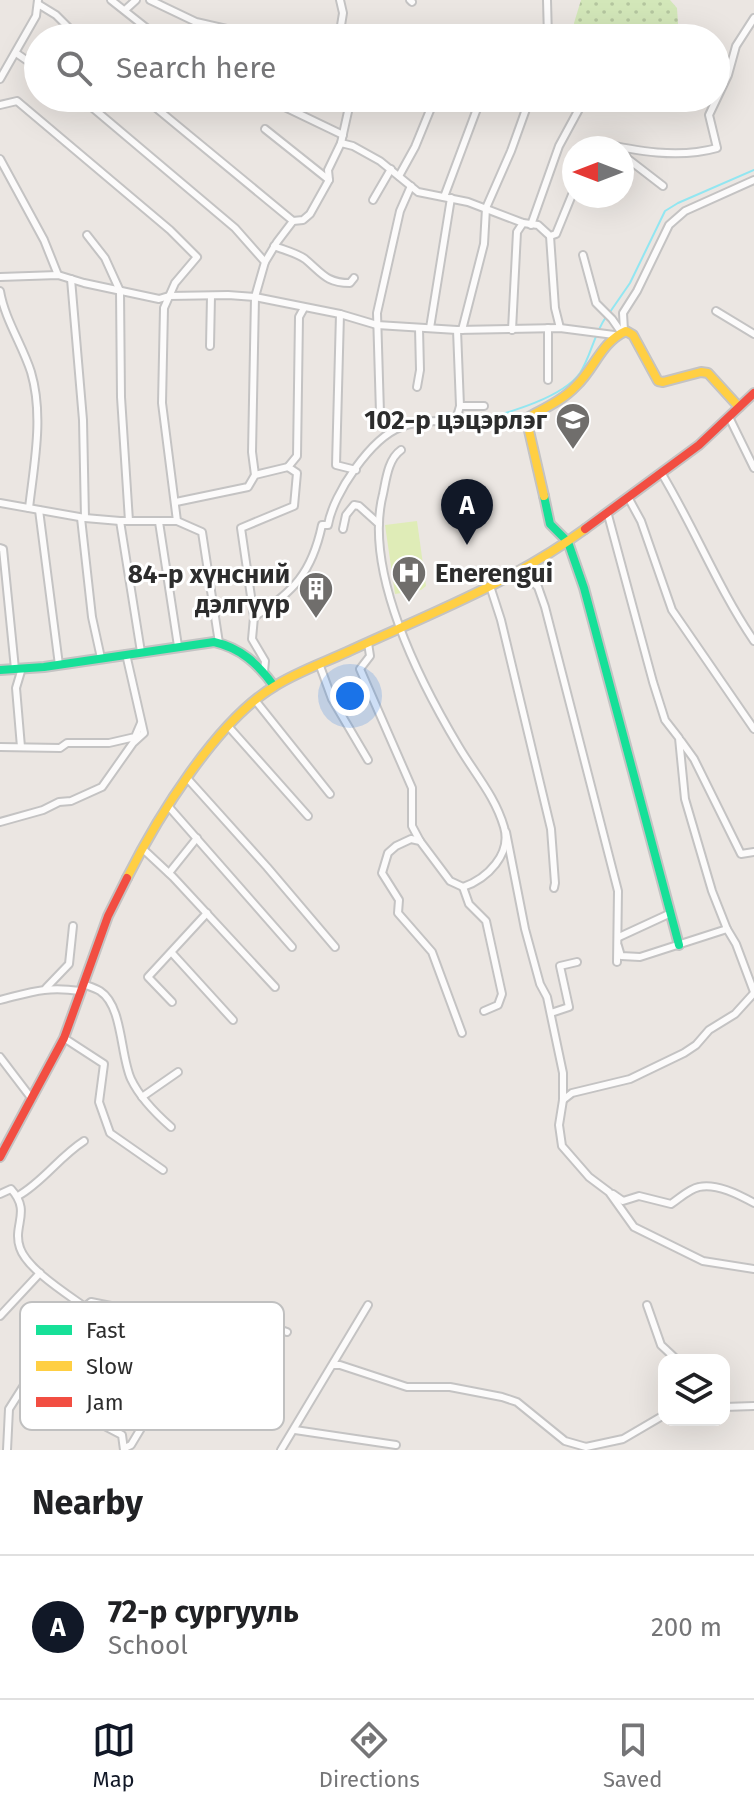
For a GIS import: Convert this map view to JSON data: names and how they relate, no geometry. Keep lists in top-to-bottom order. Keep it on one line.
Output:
{"places":{"school or university":["102-р цэцэрлэг"],"hospital":["Enerengui"],"building":["84-р хүнсний дэлгүүр"]},"legend":["Fast","Slow","Jam"],"north":"left","page":{"search":"Search here","pins":"A","heading":"Nearby","list":[{"mark":"A","name":"72-р сургууль","note":"School","value":"200 m"}],"nav":["Map","Directions","Saved"]}}
